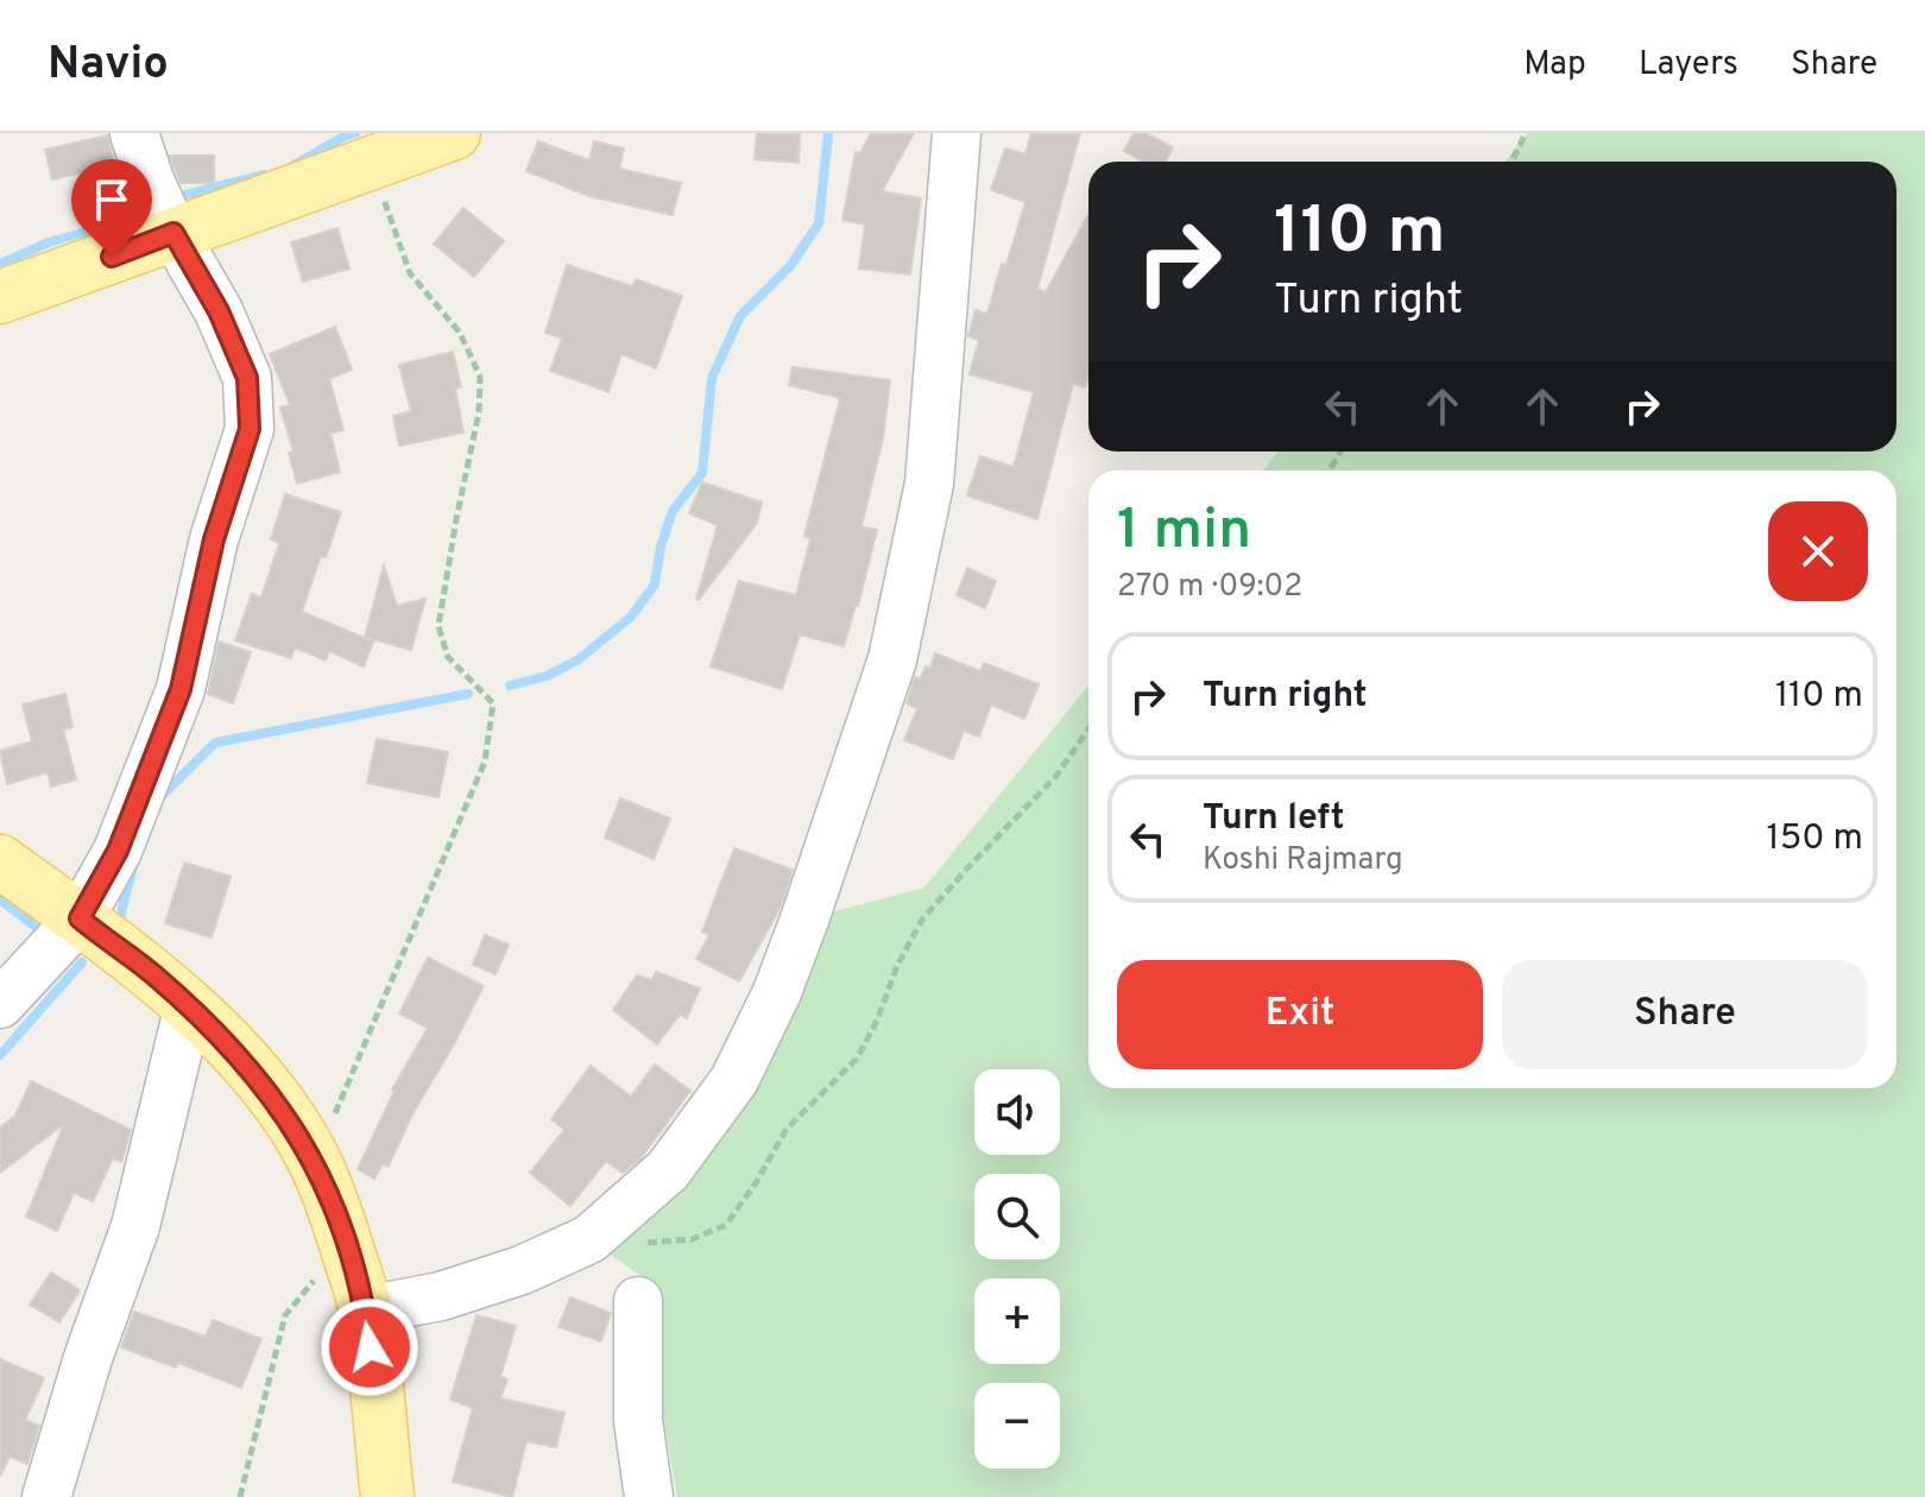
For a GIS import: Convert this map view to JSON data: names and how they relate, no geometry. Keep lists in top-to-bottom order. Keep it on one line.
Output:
{"page":{"header":"Navio","nav":["Map","Layers","Share"],"turn":["110 m","Turn right"],"heading":["1 min","270 m · 09:02"],"list":[{"name":"Turn right","value":"110 m"},{"name":"Turn left","note":"Koshi Rajmarg","value":"150 m"}],"buttons":["Exit","Share"],"map_buttons":["+","−"]}}
